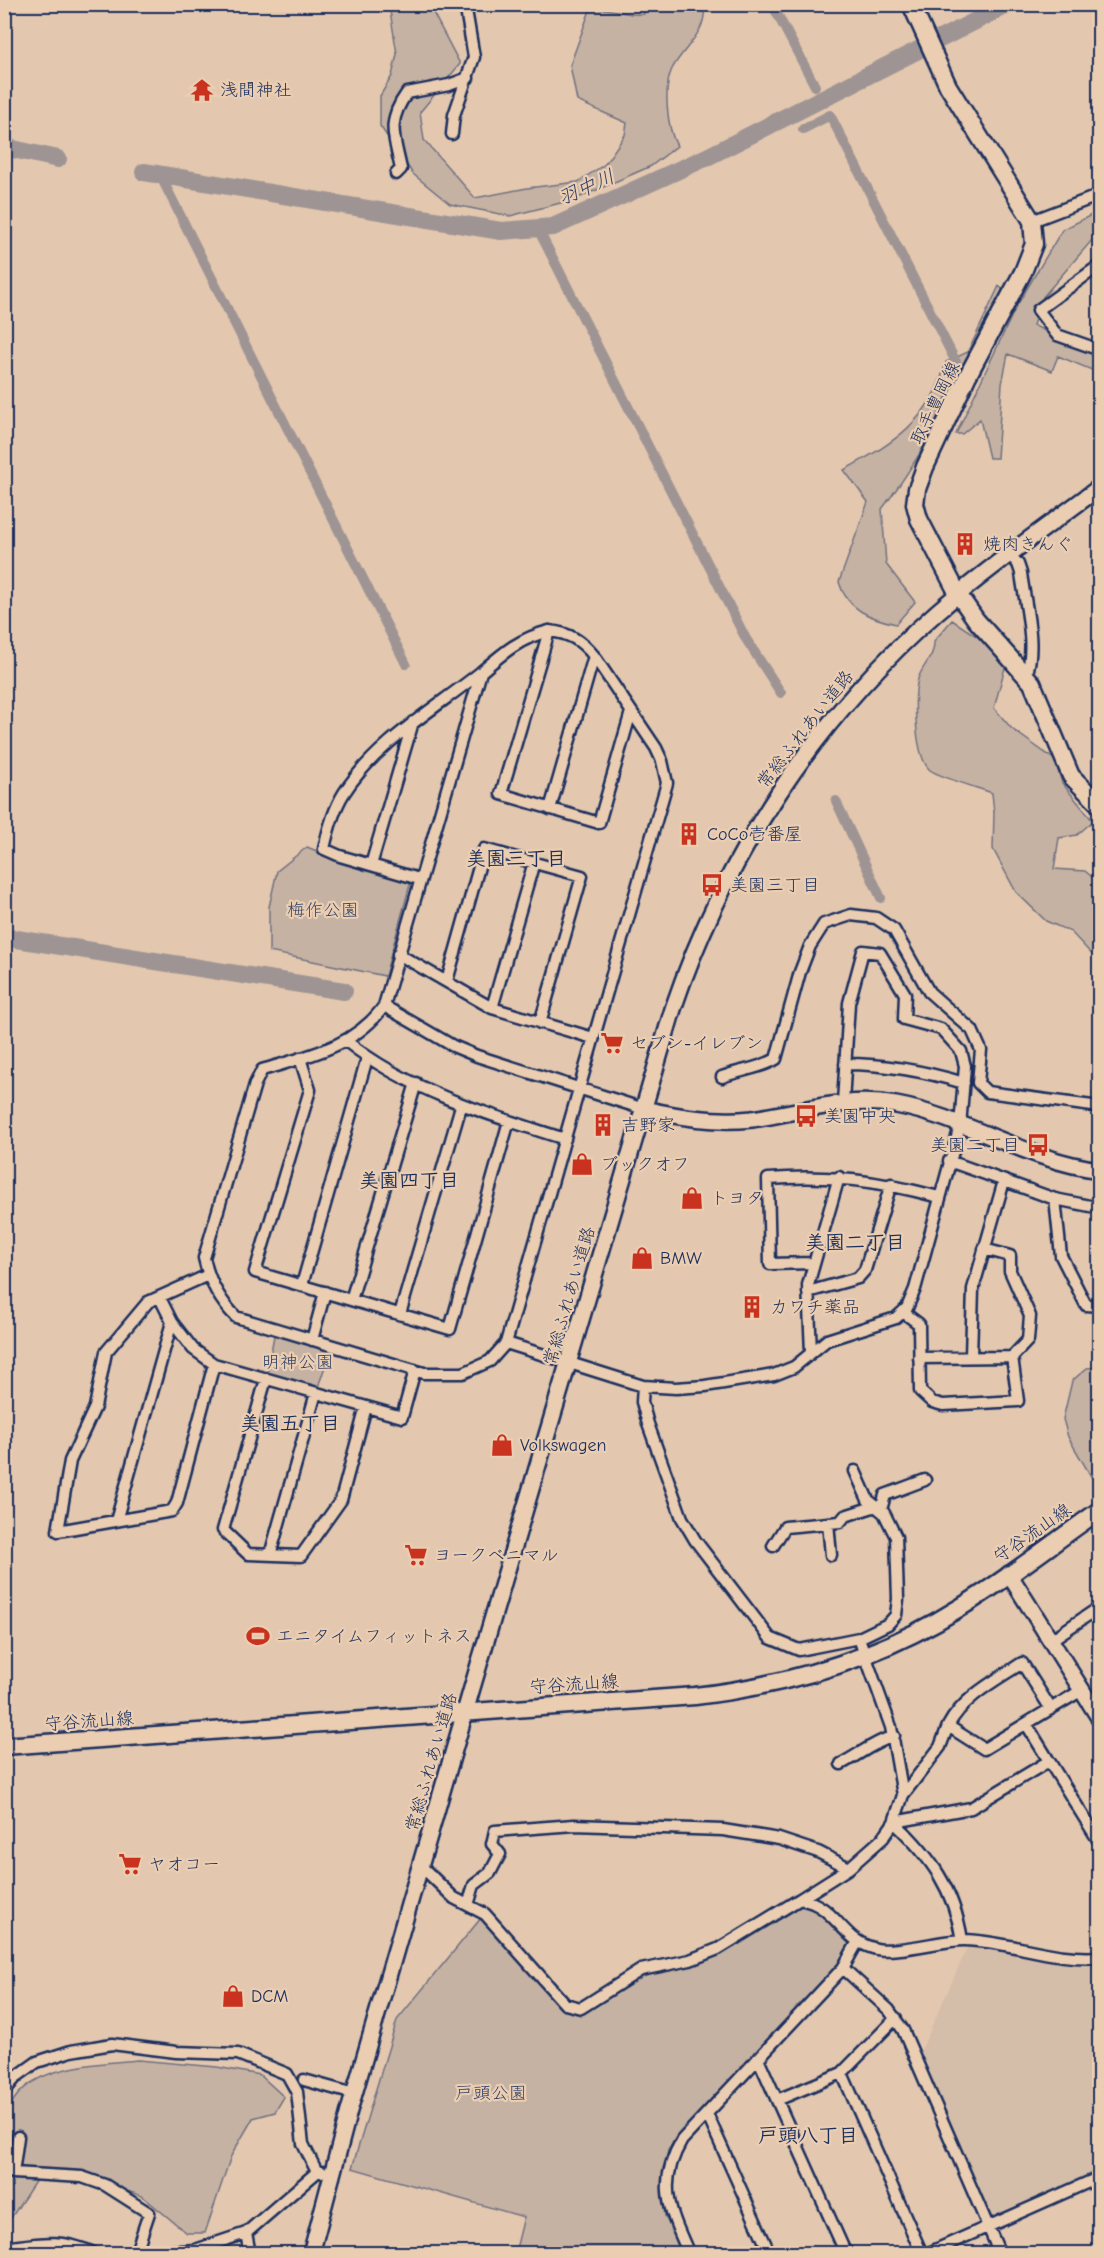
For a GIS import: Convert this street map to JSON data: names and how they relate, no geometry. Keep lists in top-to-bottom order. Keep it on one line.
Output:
{"streets":{"main road":["取手豊岡線","守谷流山線"],"street":["常総ふれあい道路"]},"crossings":[["取手豊岡線","常総ふれあい道路"],["常総ふれあい道路","守谷流山線"]],"districts":["美園三丁目","美園四丁目","美園二丁目","美園五丁目","戸頭八丁目"],"water":["羽中川"],"parks":["梅作公園","明神公園","戸頭公園"],"places":{"temple":["浅間神社"],"building":["焼肉きんぐ","CoCo壱番屋","吉野家","カワチ薬品"],"bus stop":["美園三丁目","美園中央","美園二丁目"],"supermarket":["セブン-イレブン","ヨークベニマル","ヤオコー"],"shop":["ブックオフ","トヨタ","BMW","Volkswagen","DCM"],"sports":["エニタイムフィットネス"]}}
